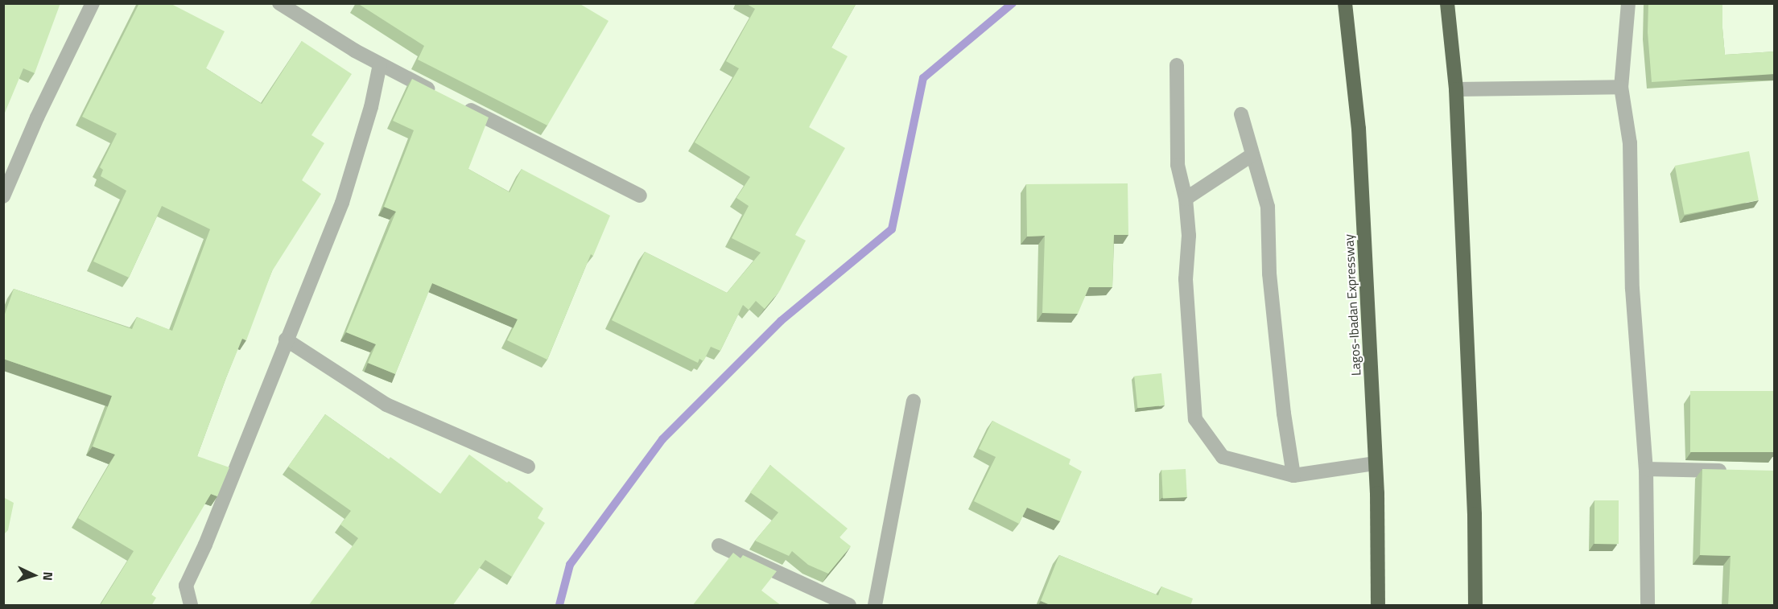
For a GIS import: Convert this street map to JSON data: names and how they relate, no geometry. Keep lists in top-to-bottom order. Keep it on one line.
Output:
{"streets":{"highway":["Lagos-Ibadan Expressway"]},"north":"right"}
